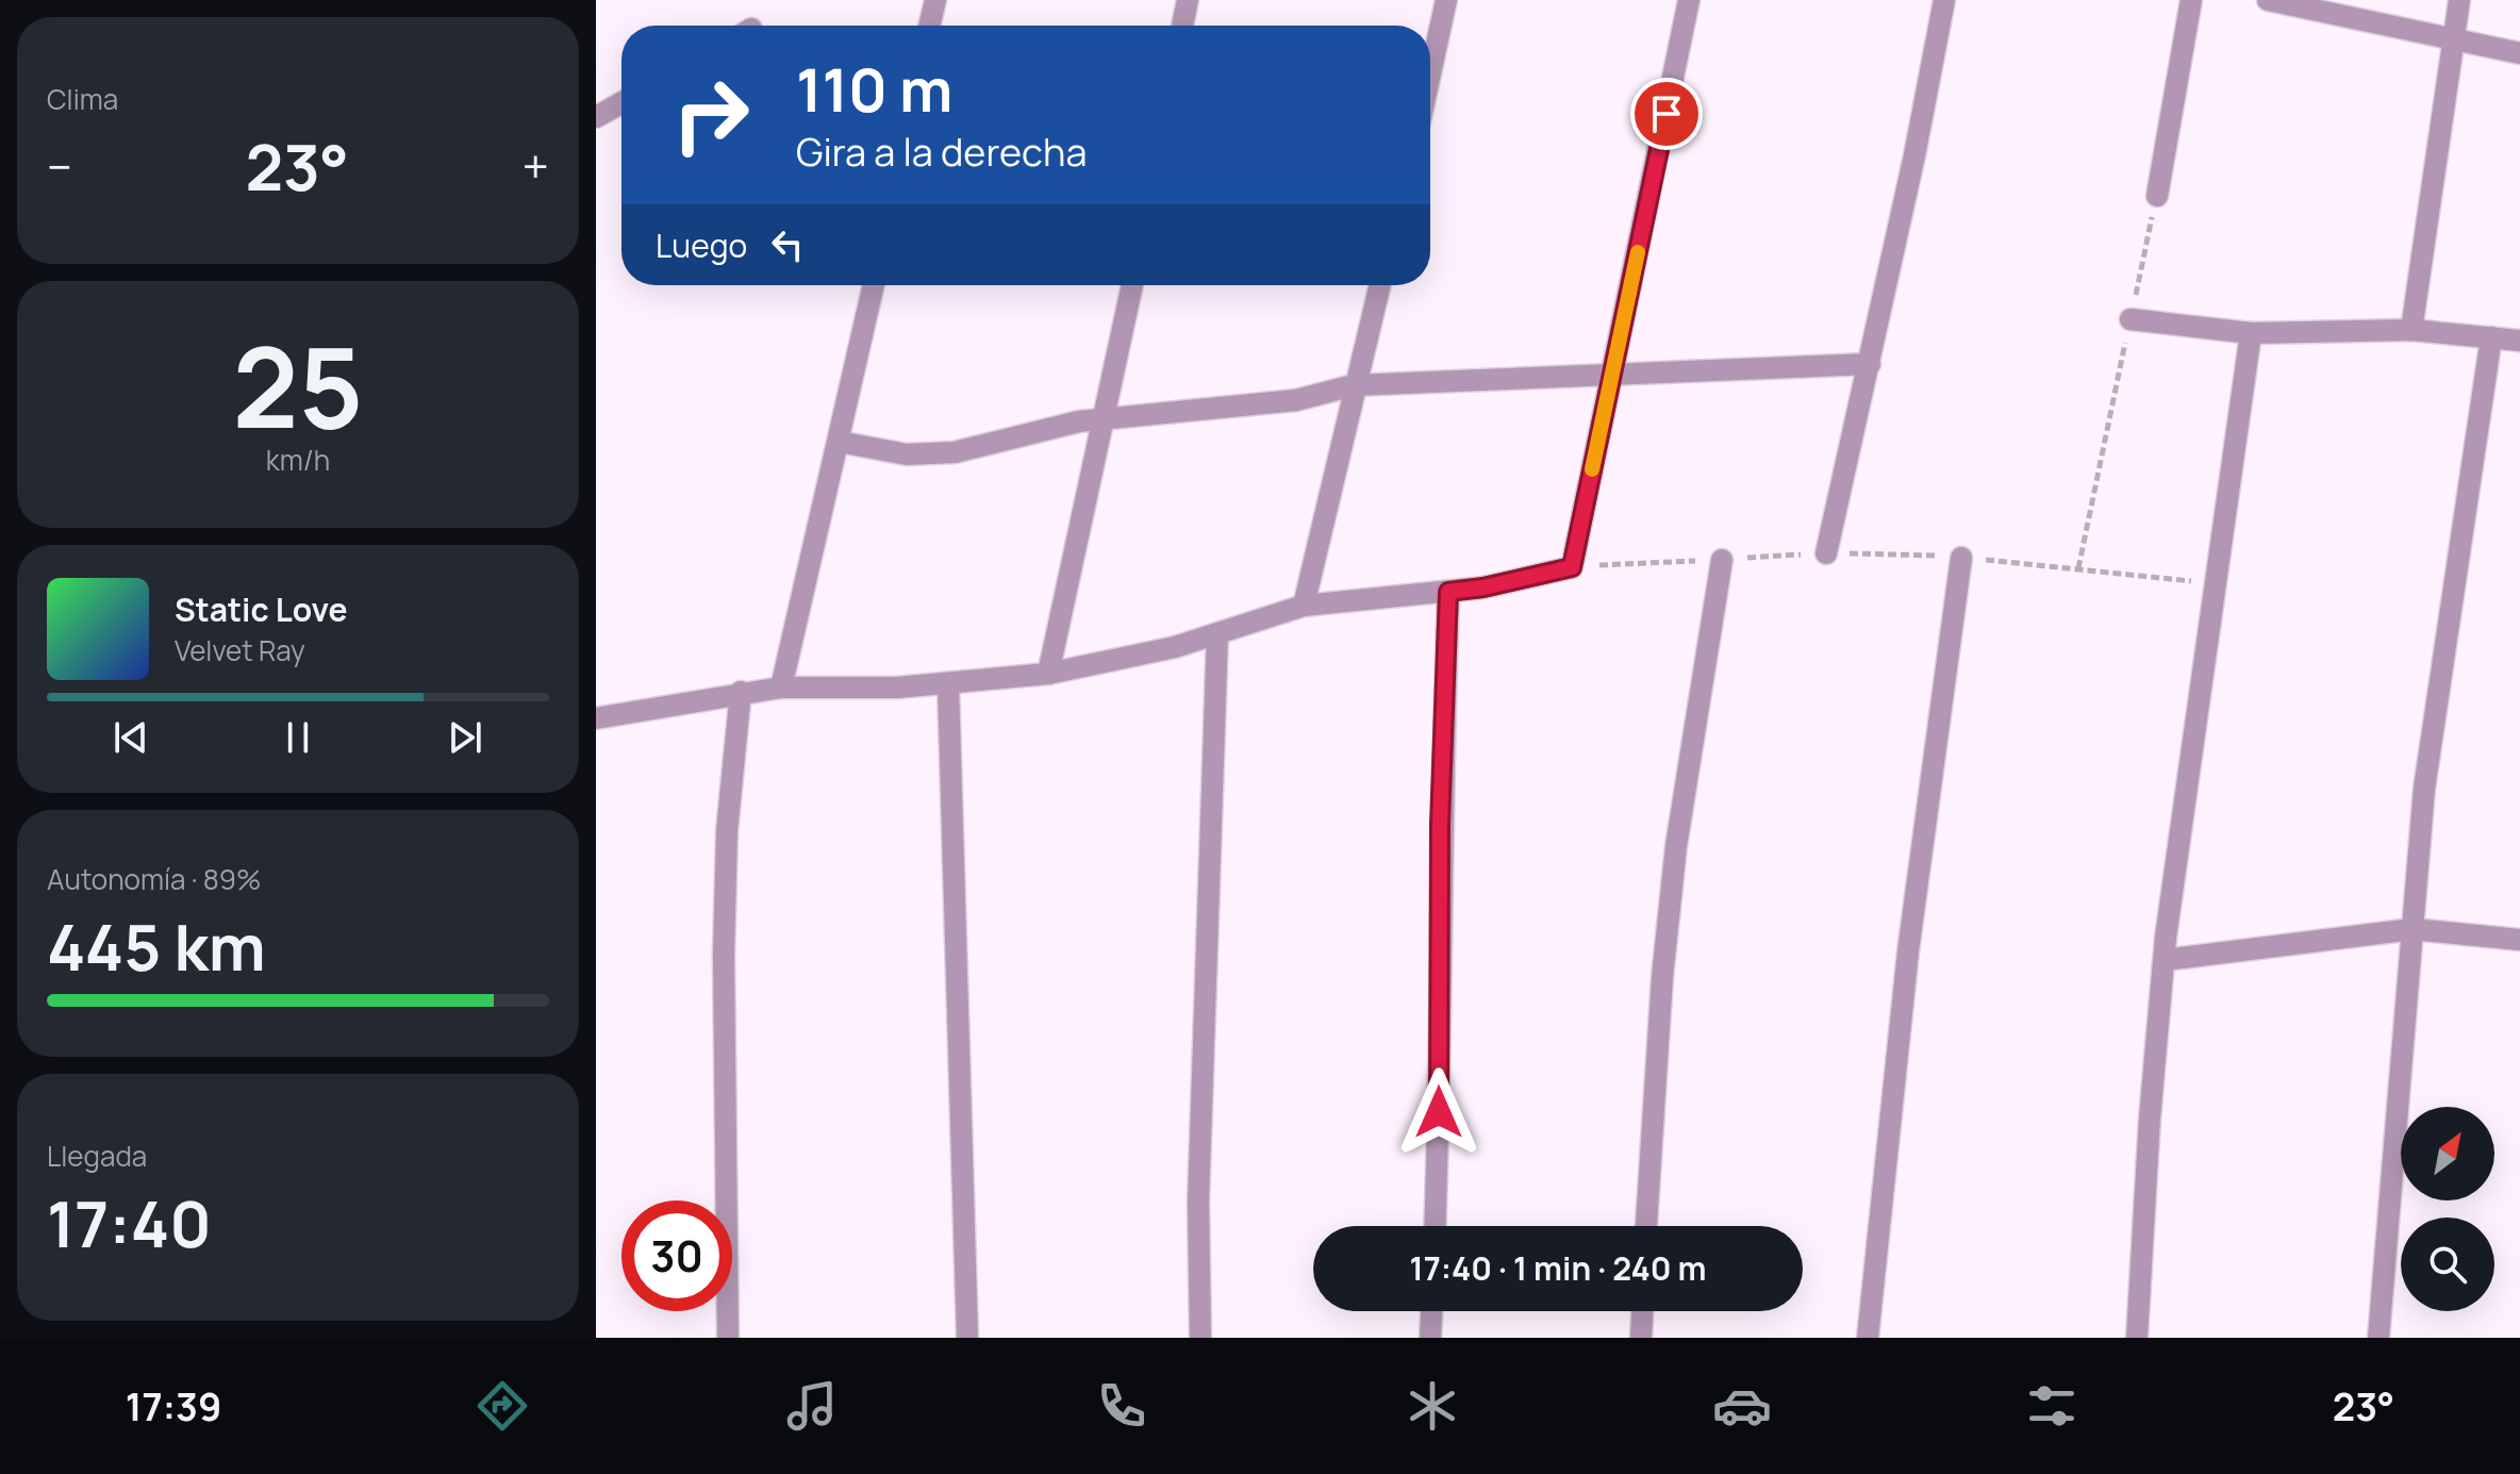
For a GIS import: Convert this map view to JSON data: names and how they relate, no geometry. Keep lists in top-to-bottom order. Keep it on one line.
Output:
{"north":"top right","page":{"tile":["Clima",["25","km/h"],["Autonomía · 89%","445 km"],["Llegada","17:40"]],"turn":["110 m","Gira a la derecha"],"heat":["−","23°","+"],"then":"Luego","song":["Static Love","Velvet Ray"],"limit":"30","trip":"17:40 · 1 min · 240 m","tabs":["17:39","23°"]}}
